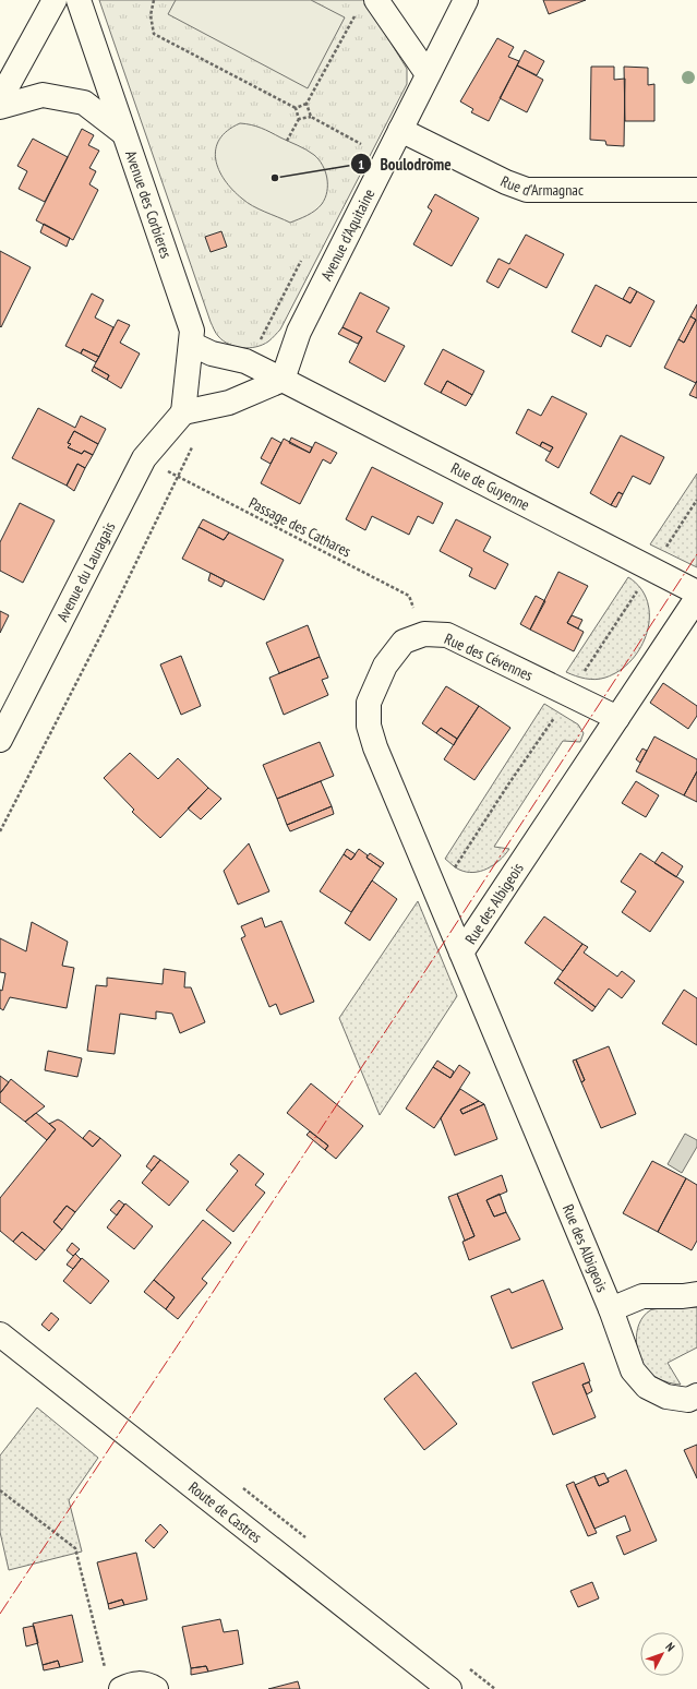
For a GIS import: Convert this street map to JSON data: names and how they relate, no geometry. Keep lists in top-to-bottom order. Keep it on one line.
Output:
{"streets":{"street":["Rue d'Armagnac","Avenue des Corbieres","Avenue d'Aquitaine","Rue de Guyenne","Avenue du Lauragais","Rue des Cévennes","Rue des Albigeois","Route de Castres"],"path":["Passage des Cathares"]},"crossings":[["Rue d'Armagnac","Avenue d'Aquitaine"],["Avenue des Corbieres","Rue de Guyenne"],["Avenue des Corbieres","Avenue du Lauragais"],["Avenue d'Aquitaine","Rue de Guyenne"],["Passage des Cathares","Avenue du Lauragais"],["Passage des Cathares","Rue des Cévennes"],["Rue des Cévennes","Rue des Albigeois"]],"places":["Boulodrome"],"north":"top right"}
